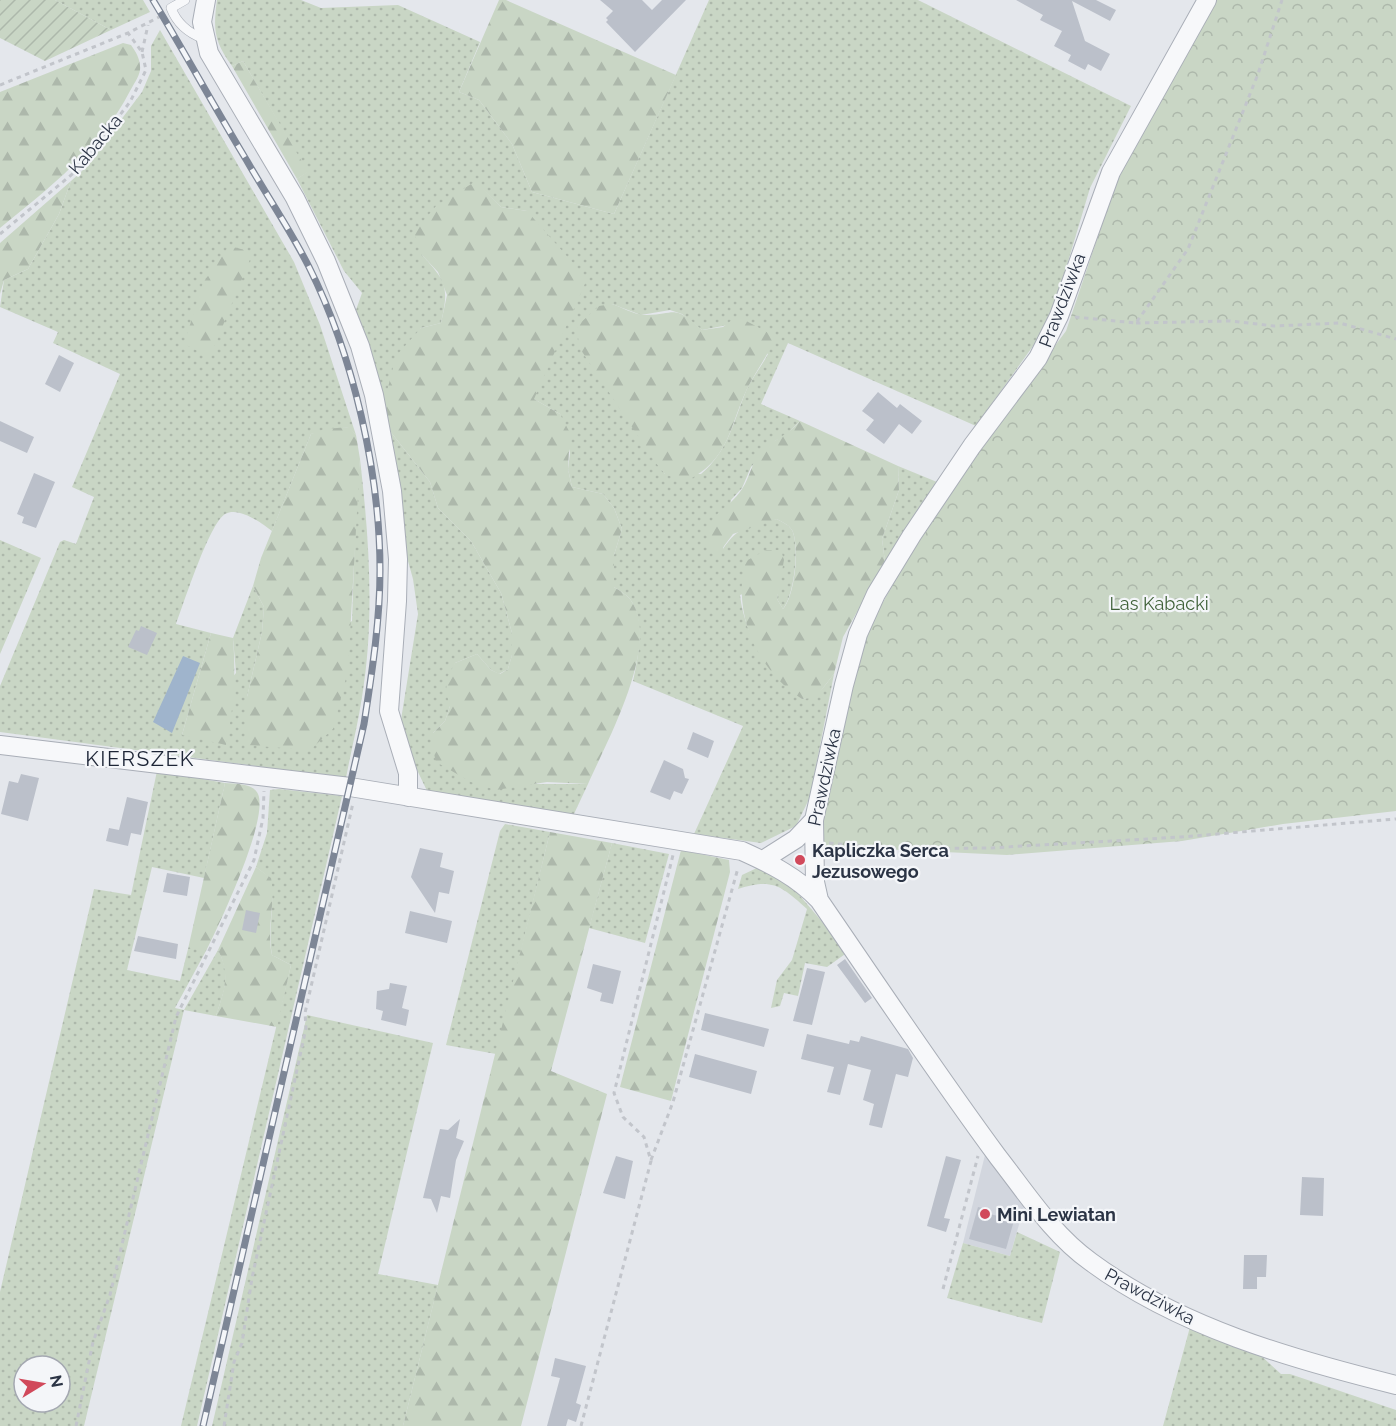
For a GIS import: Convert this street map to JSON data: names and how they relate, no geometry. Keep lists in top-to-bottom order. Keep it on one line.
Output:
{"streets":{"street":["Prawdziwka"],"path":["Kabacka"]},"districts":["KIERSZEK"],"parks":["Las Kabacki"],"places":["Kapliczka Serca Jezusowego","Mini Lewiatan"],"north":"right"}
